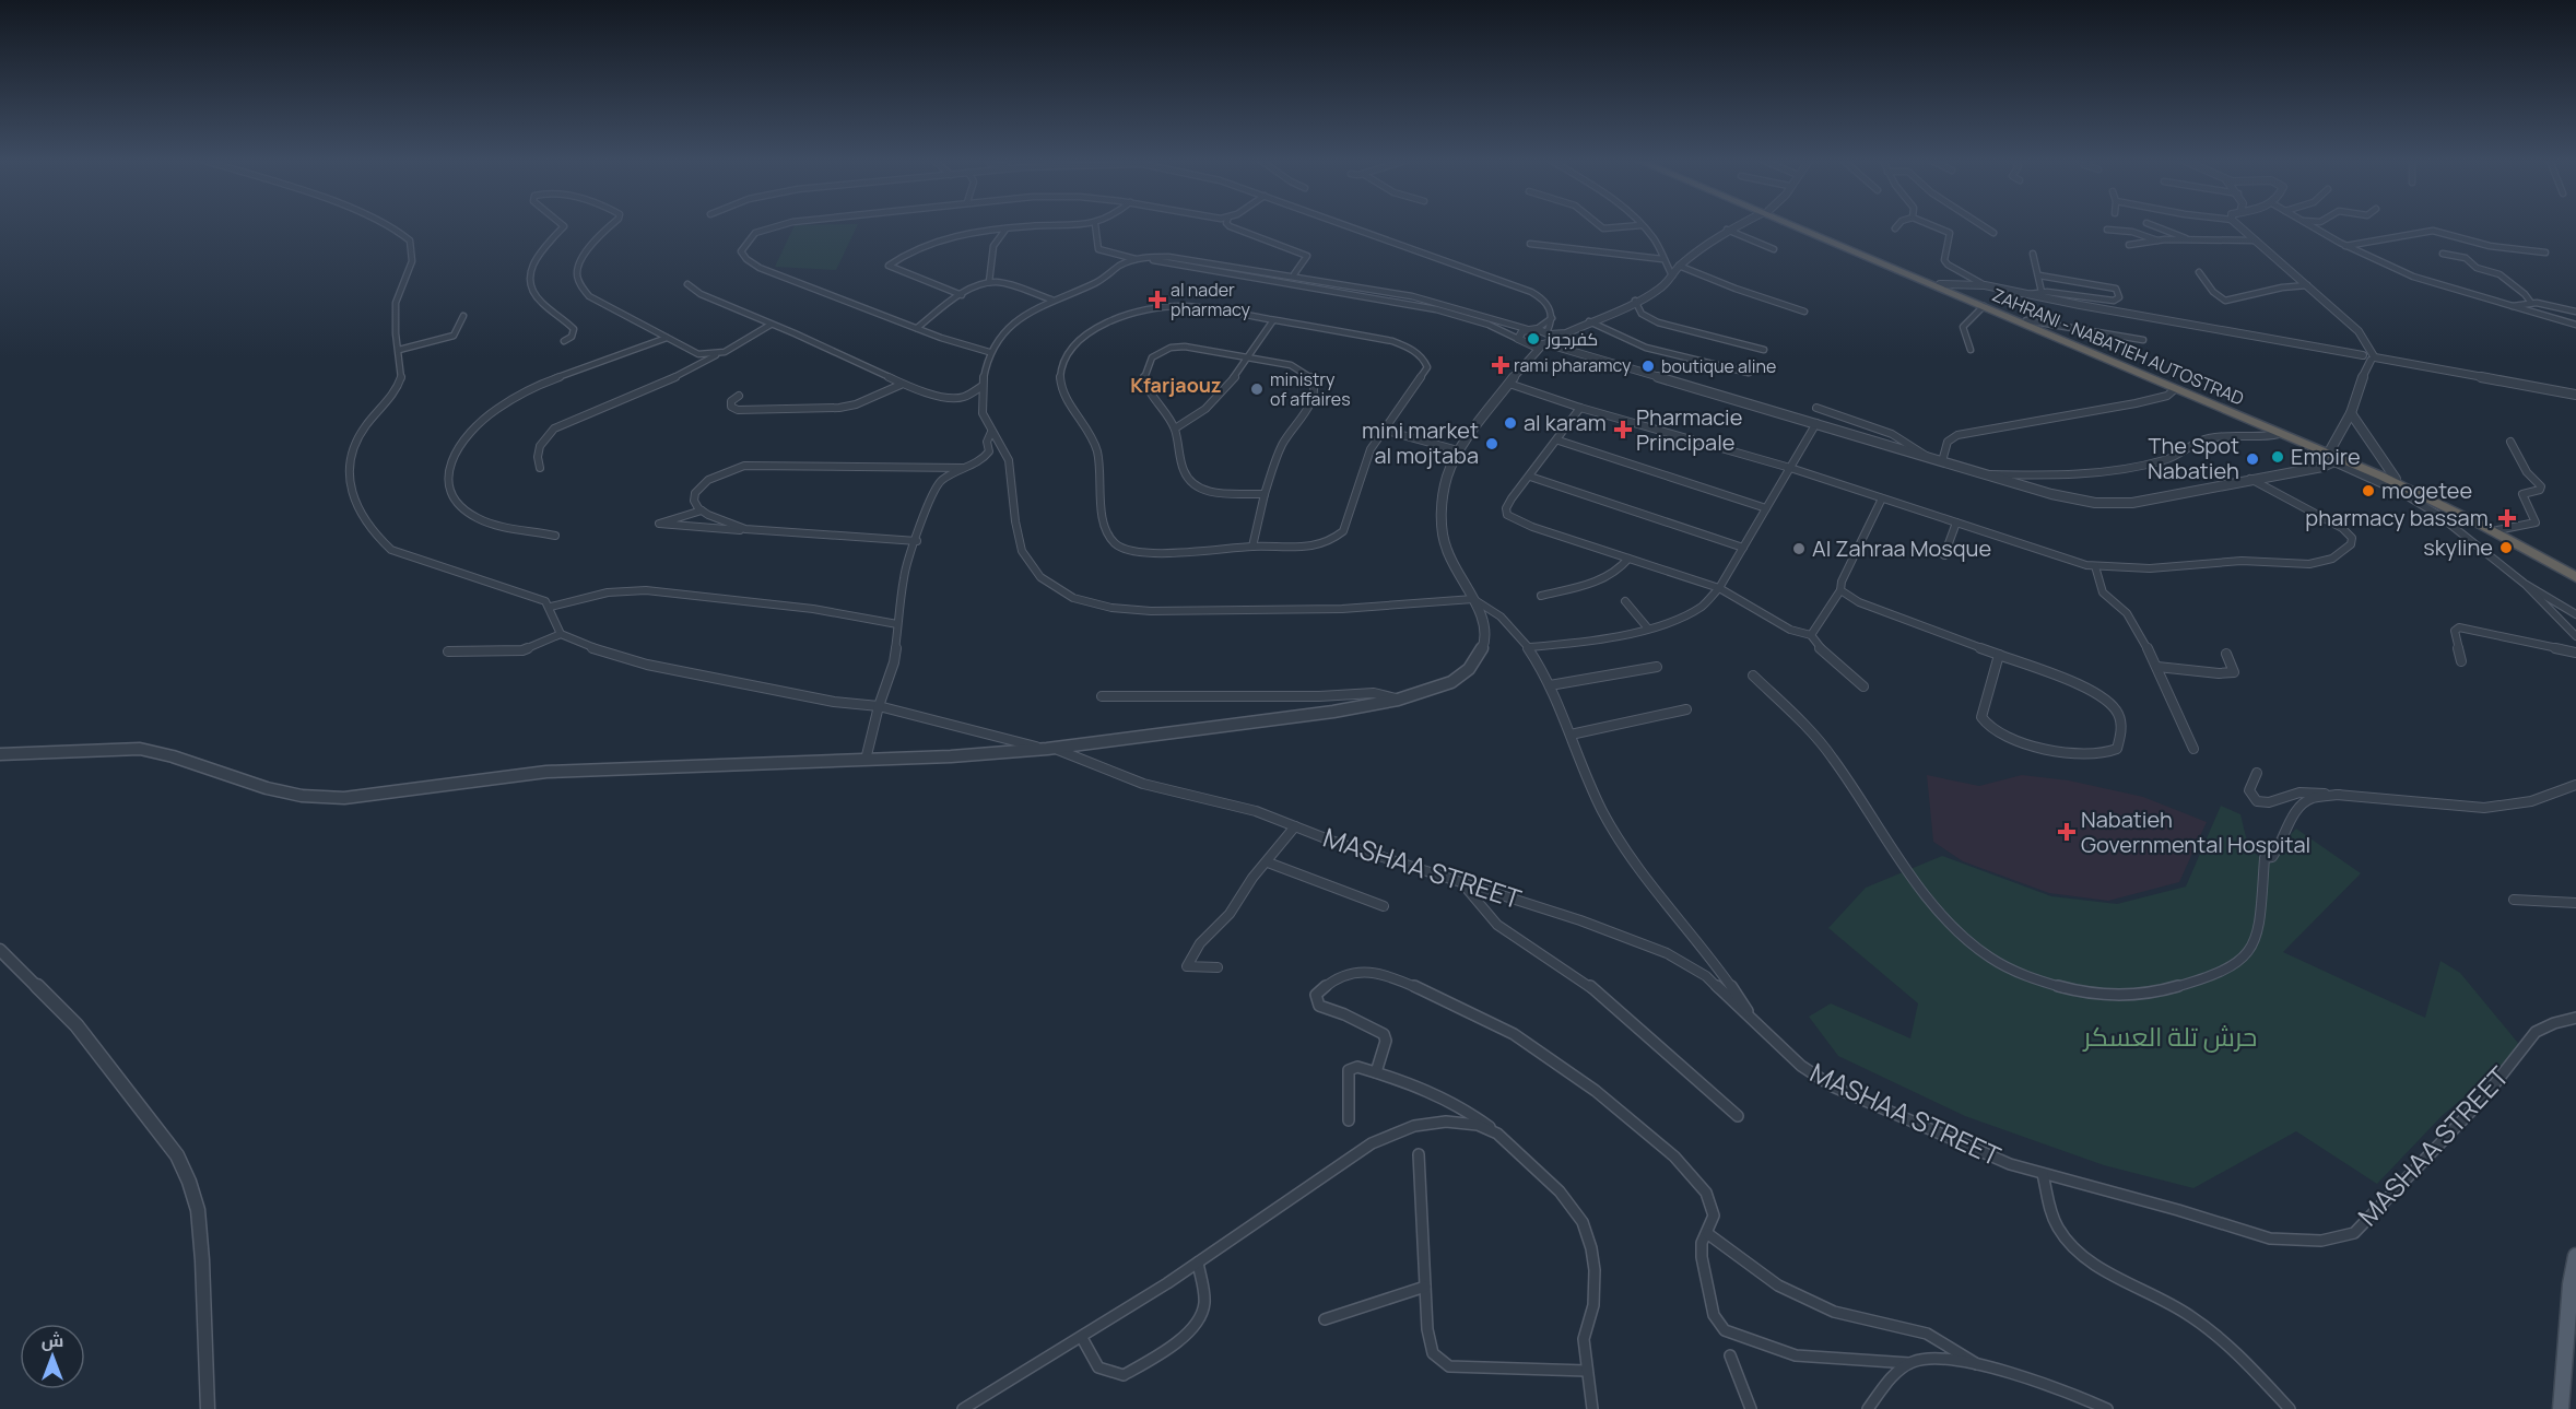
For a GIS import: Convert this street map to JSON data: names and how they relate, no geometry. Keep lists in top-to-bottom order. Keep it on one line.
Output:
{"streets":{"highway":["ZAHRANI - NABATIEH AUTOSTRAD"],"street":["MASHAA STREET"]},"districts":["Kfarjaouz"],"parks":["حرش تلة العسكر"],"places":{"health":["al nader pharmacy","rami pharamcy","Pharmacie Principale","pharmacy bassam,","Nabatieh Governmental Hospital"],"other":["كفرجوز","boutique aline","ministry of affaires","al karam","mini market al mojtaba","Empire","The Spot Nabatieh","mogetee","skyline","Al Zahraa Mosque"]},"north":"top"}
